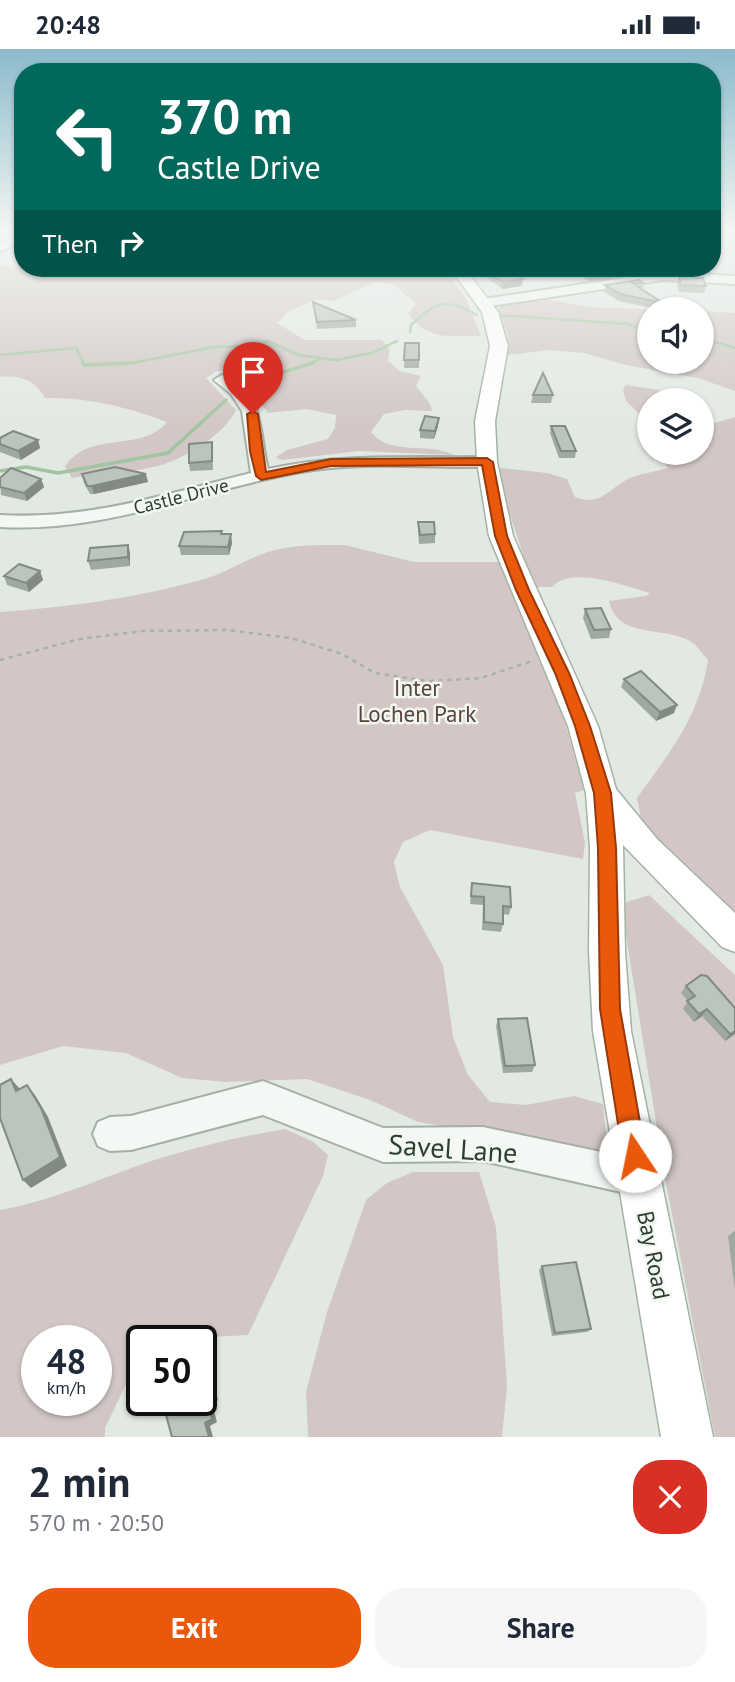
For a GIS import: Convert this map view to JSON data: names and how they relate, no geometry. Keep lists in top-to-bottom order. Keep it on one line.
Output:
{"streets":{"main road":["Bay Road"],"street":["Castle Drive","Savel Lane"]},"crossings":[["Castle Drive","Bay Road"],["Savel Lane","Bay Road"]],"parks":["Inter Lochen Park"],"page":{"status":"20:48","turn":["370 m","Castle Drive"],"then":"Then","speed":"48 km/h","limit":"50","heading":["2 min","570 m · 20:50"],"buttons":["Exit","Share"]}}
